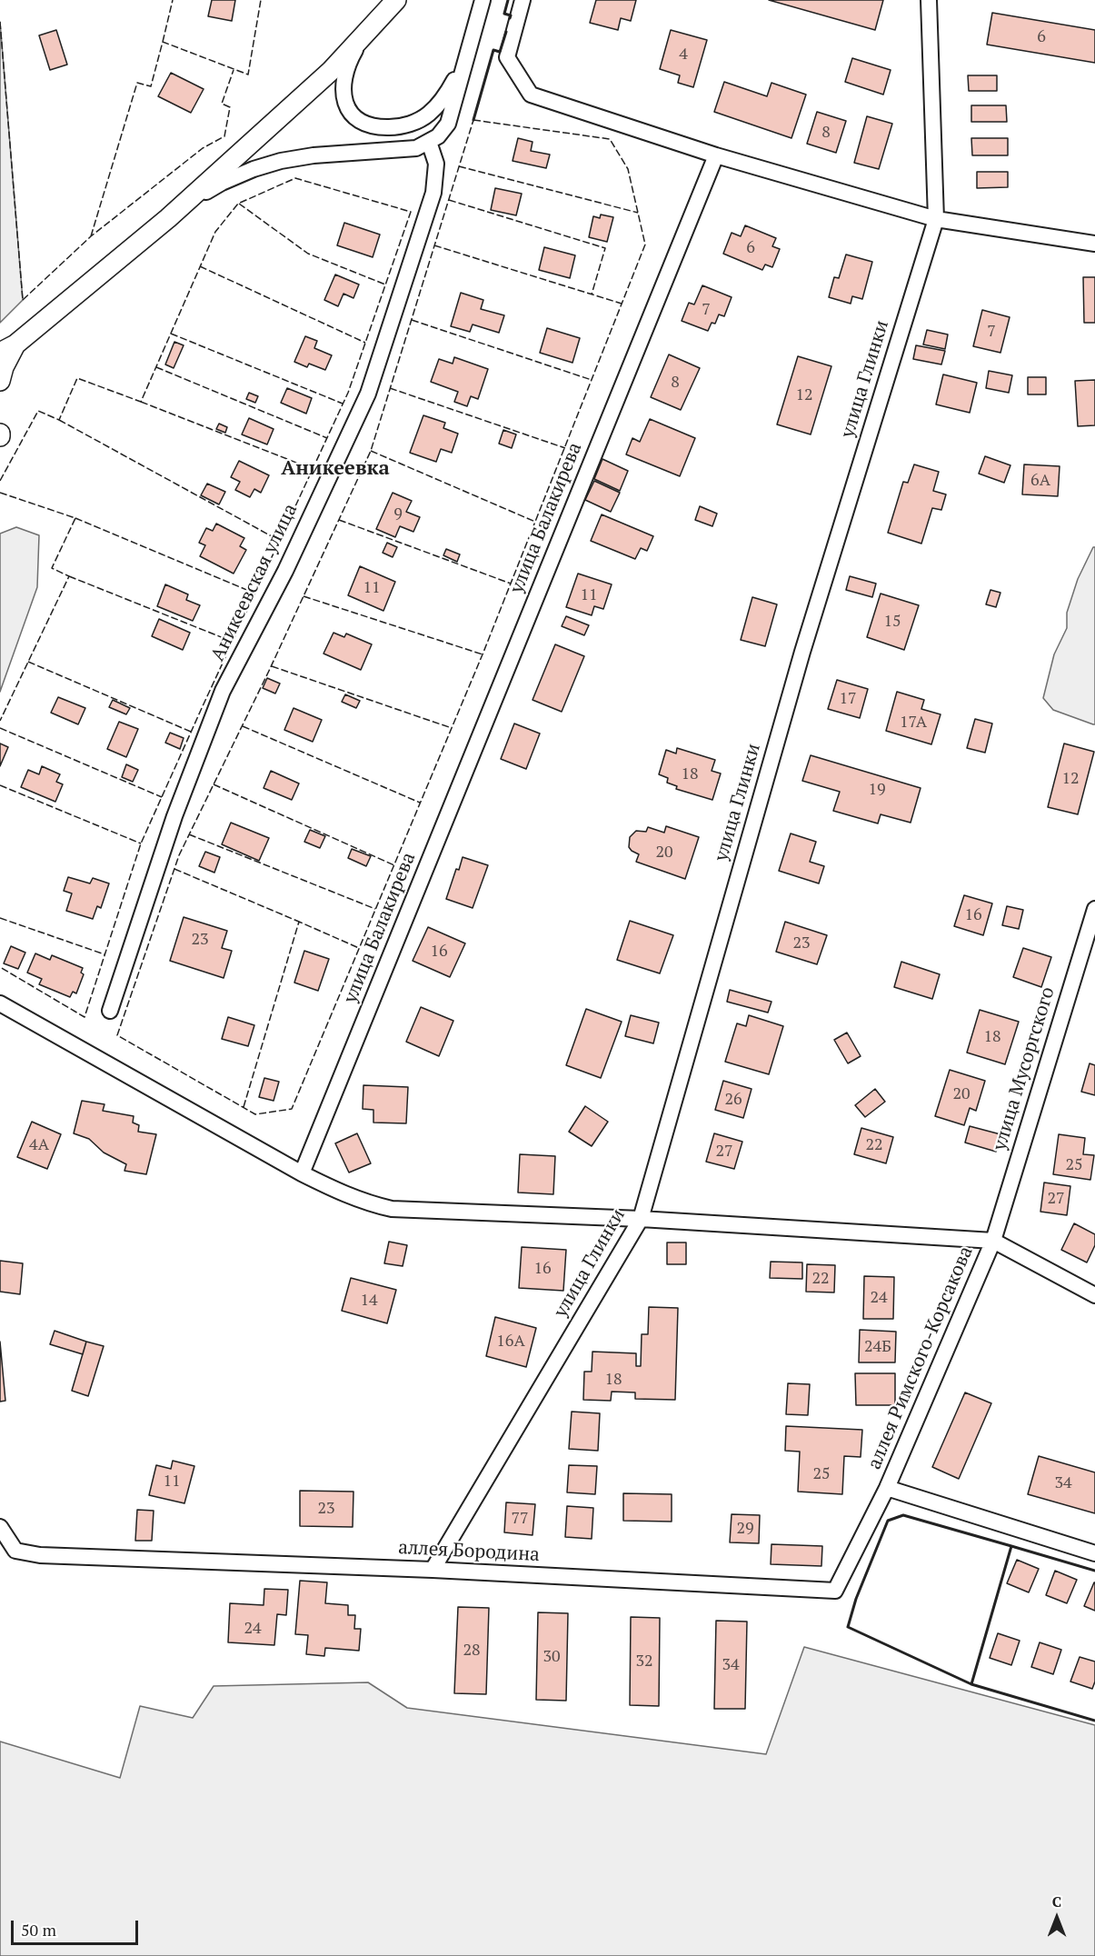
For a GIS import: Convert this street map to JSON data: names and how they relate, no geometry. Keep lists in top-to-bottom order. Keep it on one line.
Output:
{"streets":{"street":["улица Глинки","улица Балакирева","Аникеевская улица","улица Мусоргского","аллея Римского-Корсакова","аллея Бородина"]},"crossings":[["улица Глинки","аллея Бородина"],["улица Мусоргского","аллея Римского-Корсакова"],["аллея Римского-Корсакова","аллея Бородина"]],"districts":["Аникеевка"],"house_numbers":["6","4","8","6","7","7","8","12","6А","9","11","11","15","17","17А","18","12","19","20","16","23","23","16","18","20","26","4А","22","27","25","27","16","22","24","14","16А","24Б","18","25","11","34","23","77","29","24","28","30","32","34"],"scale_bar":"50 m","north":"top"}
